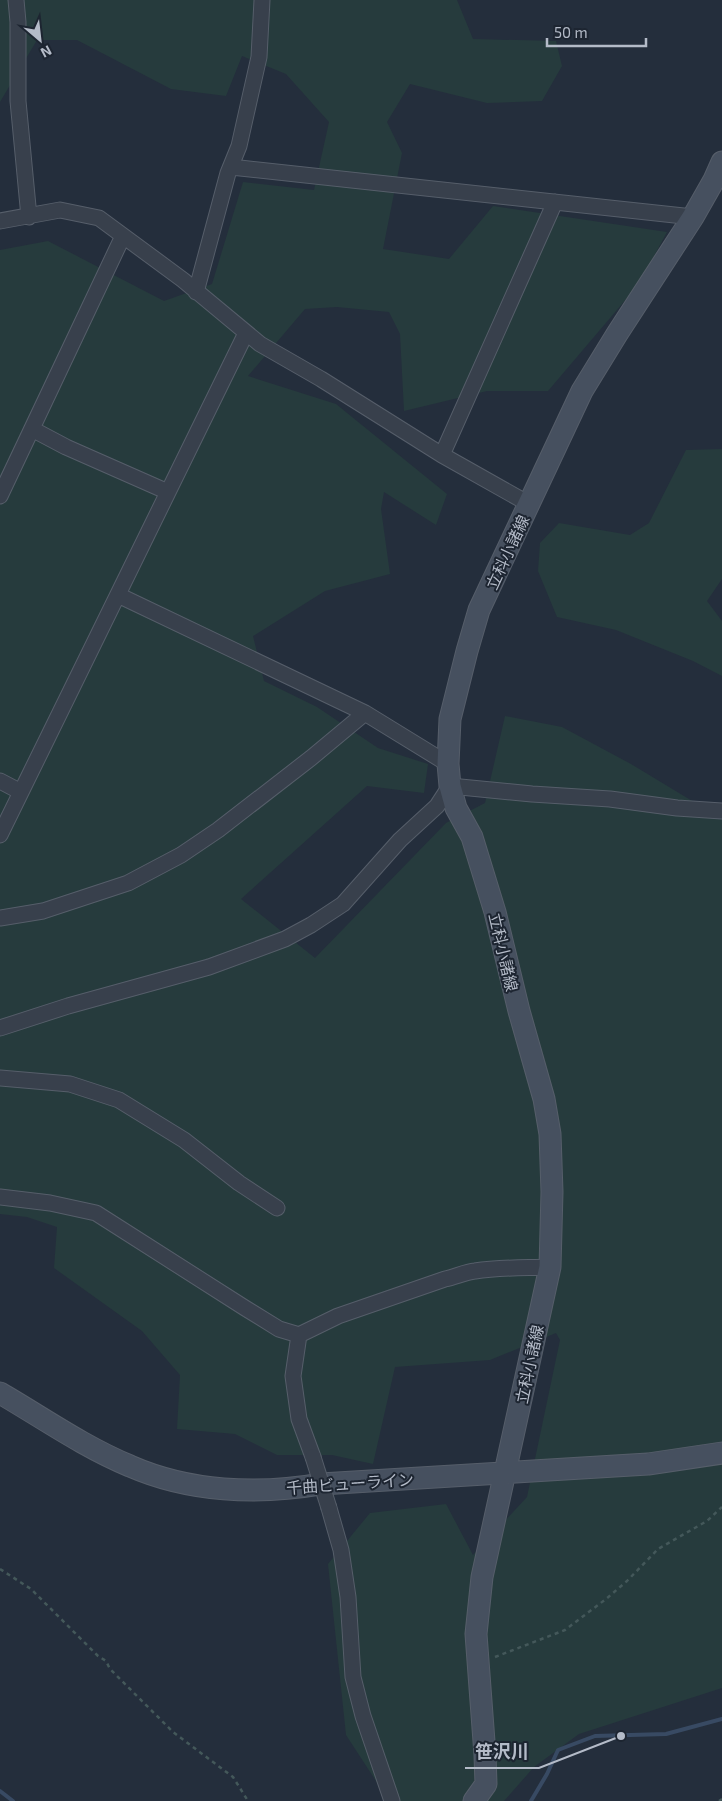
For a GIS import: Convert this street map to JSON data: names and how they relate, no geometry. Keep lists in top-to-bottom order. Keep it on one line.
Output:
{"streets":{"main road":["立科小諸線","千曲ビューライン"]},"crossings":[["立科小諸線","千曲ビューライン"]],"places":["笹沢川"],"scale_bar":"50 m","north":"bottom right"}
